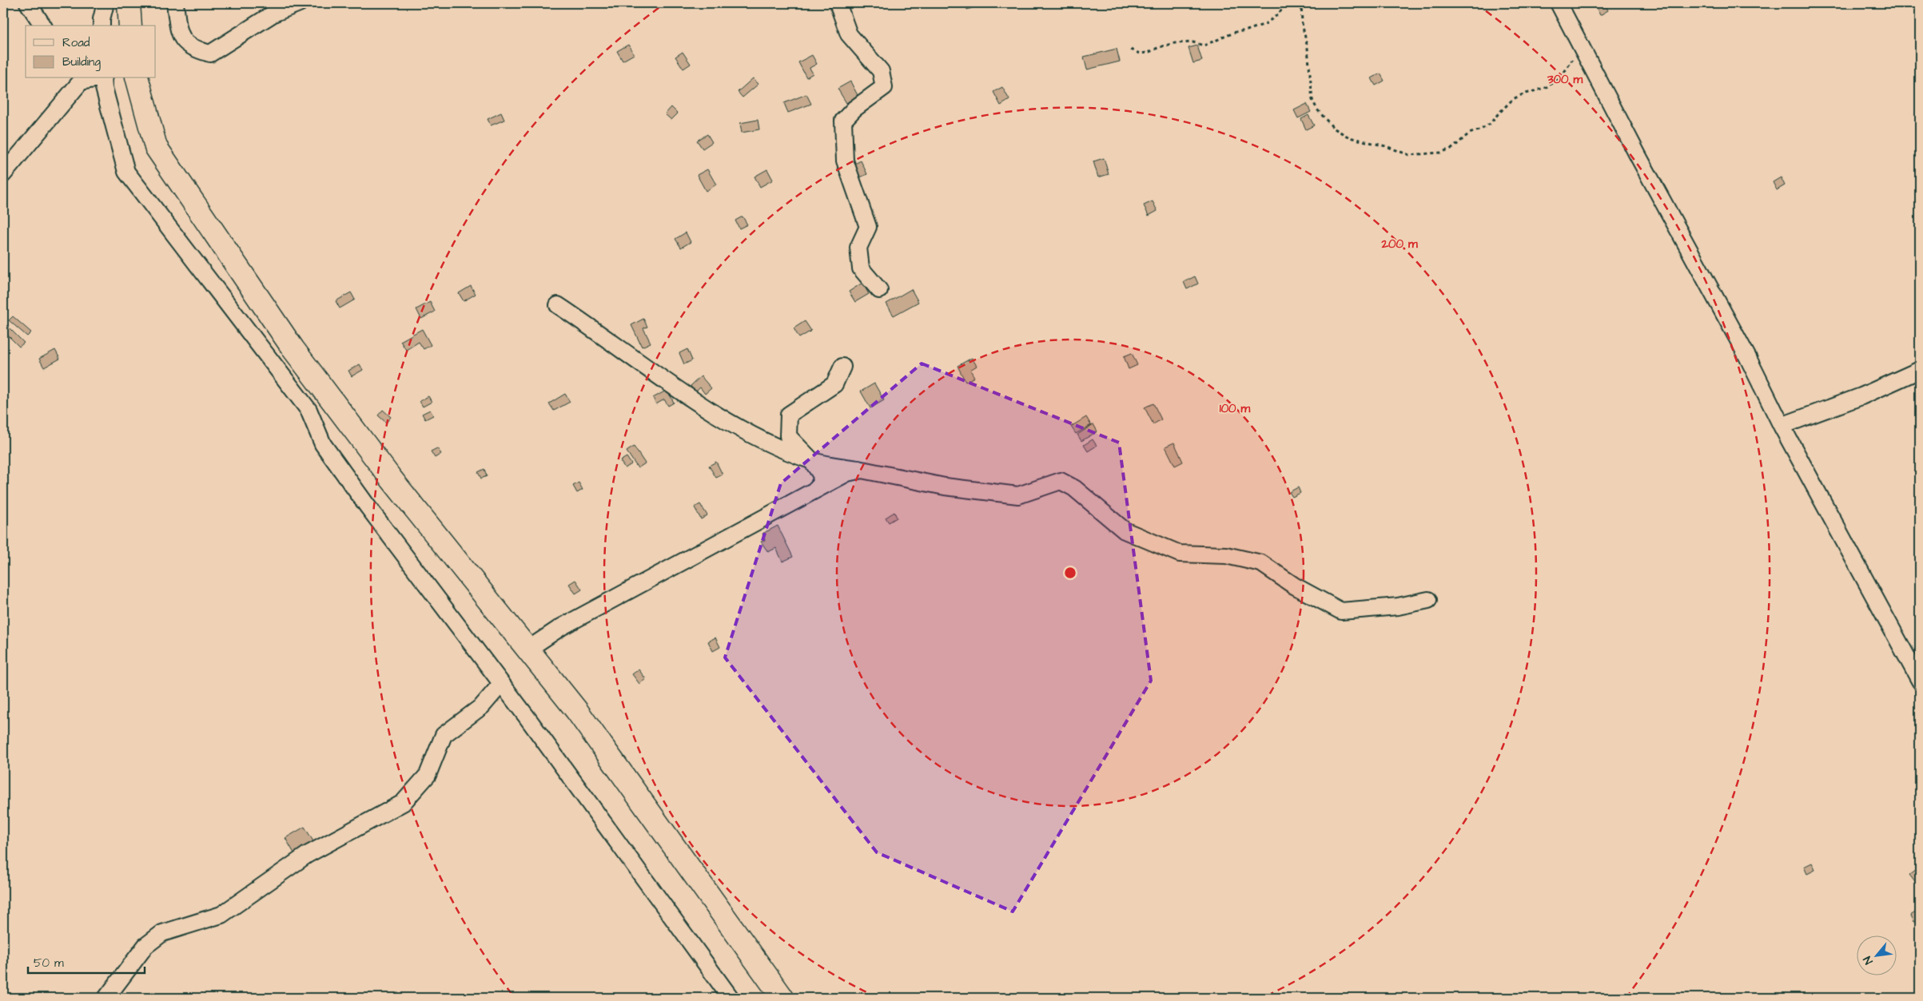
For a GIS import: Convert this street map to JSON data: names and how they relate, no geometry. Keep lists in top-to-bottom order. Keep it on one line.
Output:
{"legend":["Road","Building"],"scale_bar":"50 m","north":"bottom left","rings":["300 m","200 m","100 m"]}
